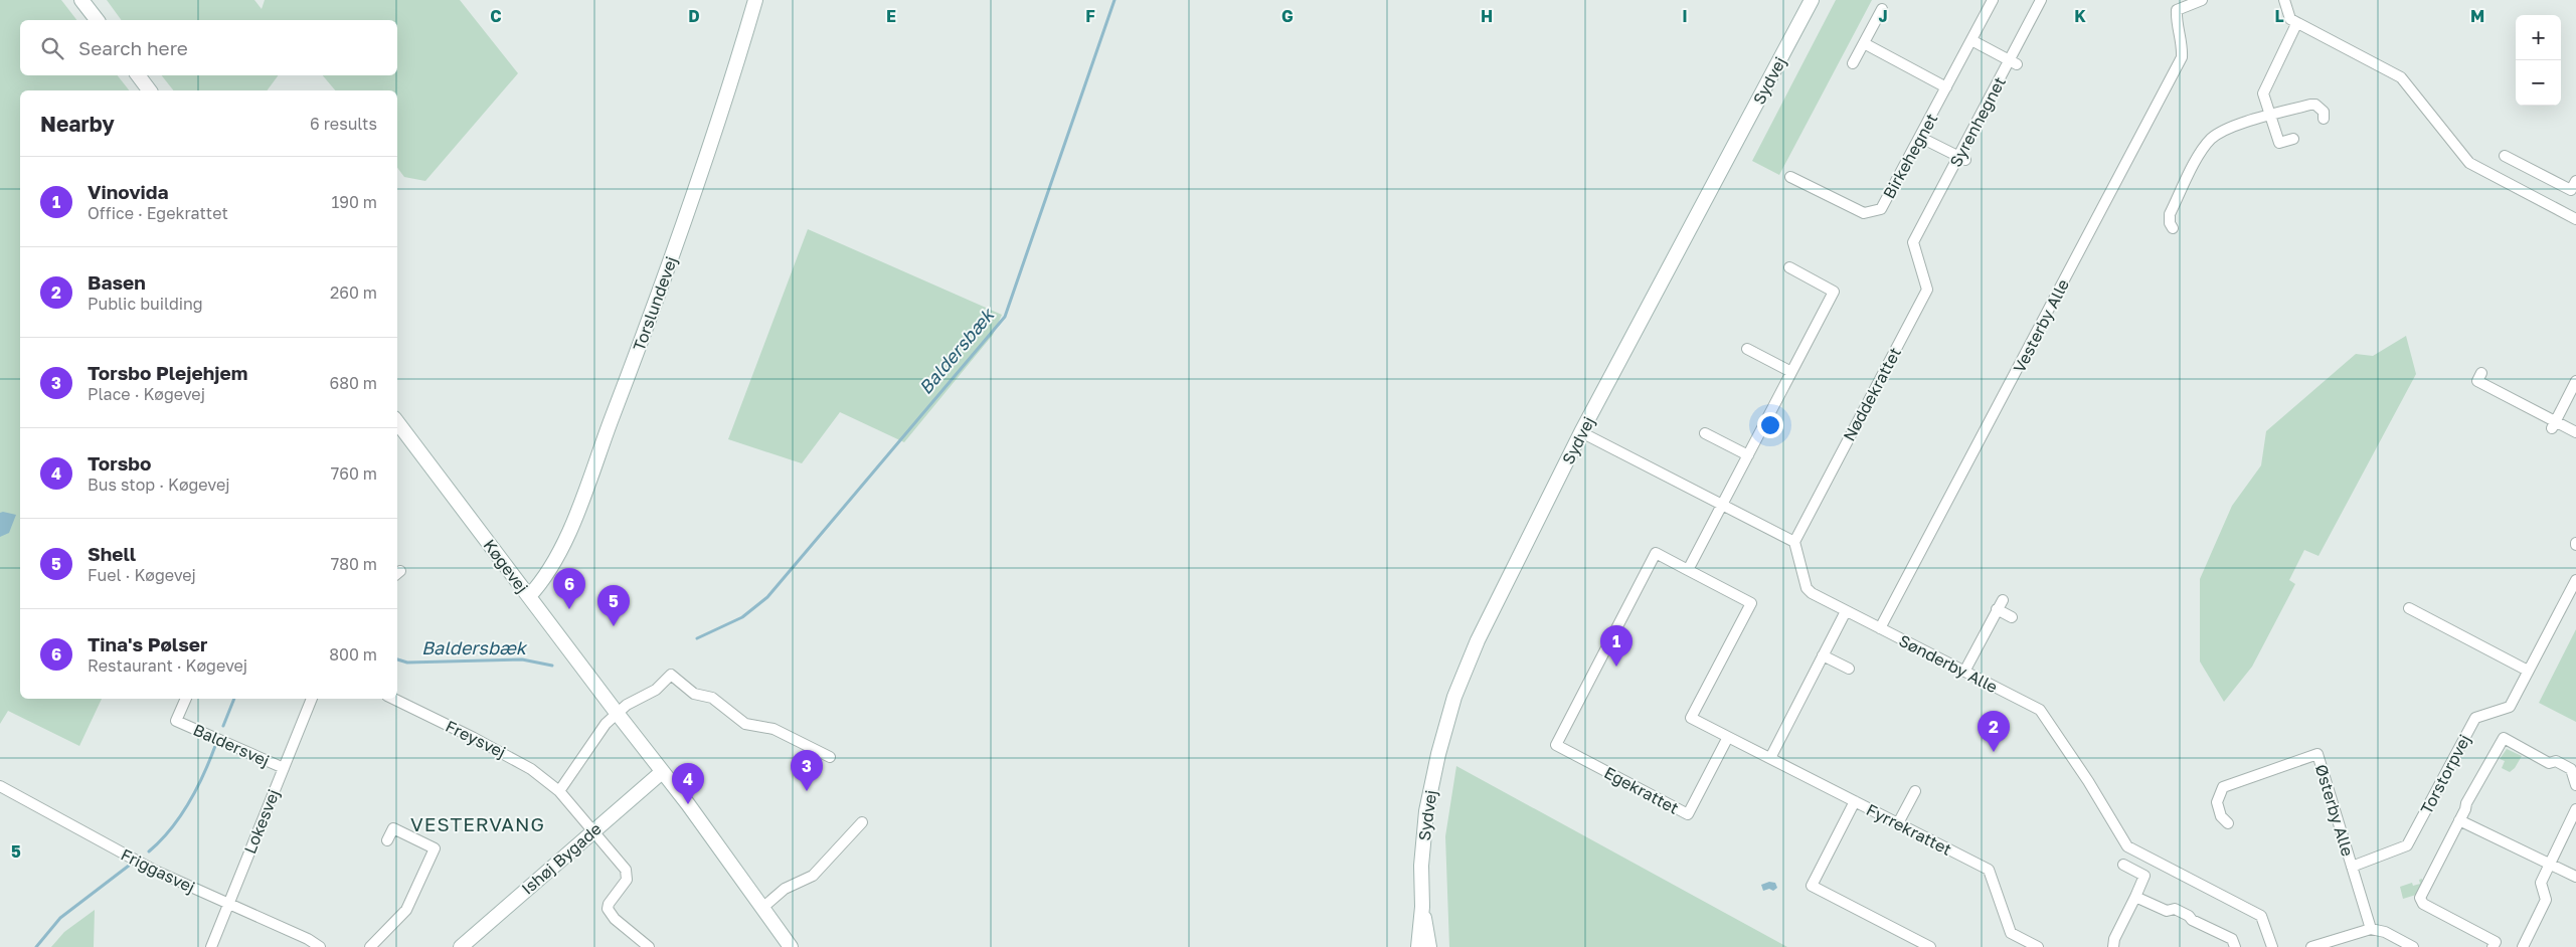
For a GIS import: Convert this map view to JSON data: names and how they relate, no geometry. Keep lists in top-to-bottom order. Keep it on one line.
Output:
{"streets":{"street":["Sydvej","Syrenhegnet","Birkehegnet","Torslundevej","Vesterby Alle","Nøddekrattet","Køgevej","Sønderby Alle","Freysvej","Baldersvej","Torstorpvej","Egekrattet","Østerby Alle","Lokesvej","Fyrrekrattet","Ishøj Bygade","Friggasvej"]},"crossings":[["Syrenhegnet","Nøddekrattet"],["Torslundevej","Køgevej"],["Vesterby Alle","Sønderby Alle"],["Nøddekrattet","Sønderby Alle"],["Køgevej","Ishøj Bygade"],["Freysvej","Ishøj Bygade"],["Baldersvej","Lokesvej"],["Torstorpvej","Østerby Alle"],["Egekrattet","Fyrrekrattet"],["Lokesvej","Friggasvej"]],"districts":["VESTERVANG"],"water":["Baldersbæk"],"page":{"map_buttons":["+","−"],"search":"Search here","heading":["Nearby","6 results"],"list":[{"mark":"1","name":"Vinovida","note":"Office · Egekrattet","value":"190 m"},{"mark":"2","name":"Basen","note":"Public building","value":"260 m"},{"mark":"3","name":"Torsbo Plejehjem","note":"Place · Køgevej","value":"680 m"},{"mark":"4","name":"Torsbo","note":"Bus stop · Køgevej","value":"760 m"},{"mark":"5","name":"Shell","note":"Fuel · Køgevej","value":"780 m"},{"mark":"6","name":"Tina's Pølser","note":"Restaurant · Køgevej","value":"800 m"}],"pins":["6","5","1","2","3","4"]},"grid":{"columns":["C","D","E","F","G","H","I","J","K","L","M"],"rows":["5"]}}
